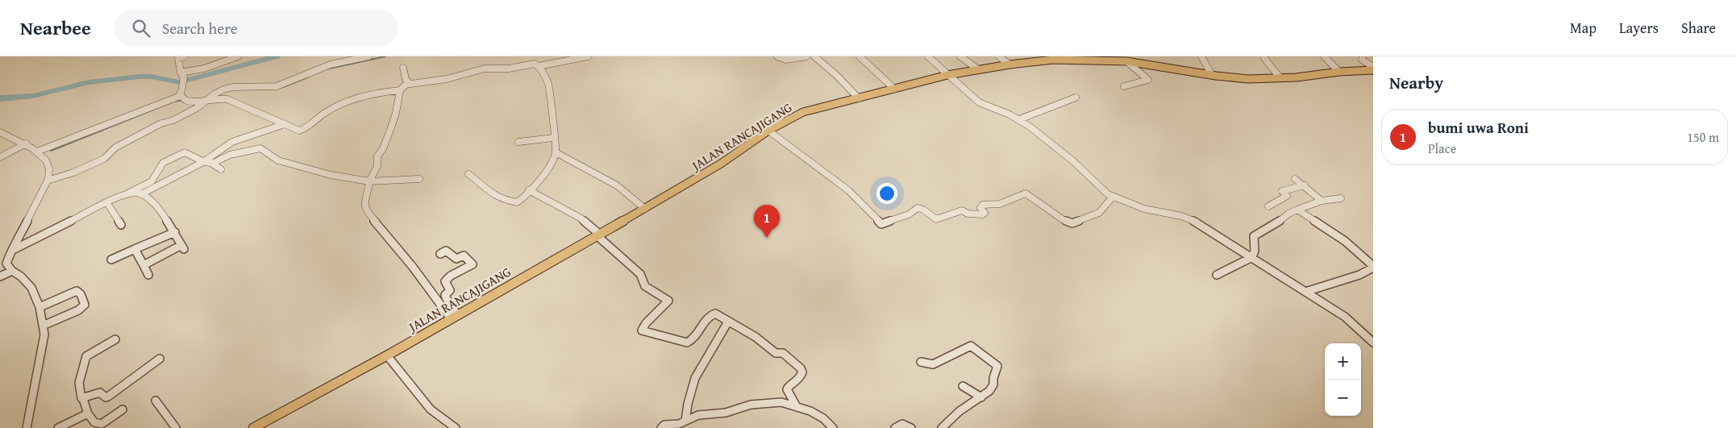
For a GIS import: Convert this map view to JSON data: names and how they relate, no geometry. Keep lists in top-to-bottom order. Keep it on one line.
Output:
{"streets":{"main road":["JALAN RANCAJIGANG"]},"page":{"header":"Nearbee","search":"Search here","nav":["Map","Layers","Share"],"heading":"Nearby","list":[{"mark":"1","name":"bumi uwa Roni","note":"Place","value":"150 m"}],"pins":"1","map_buttons":["+","−"]}}
